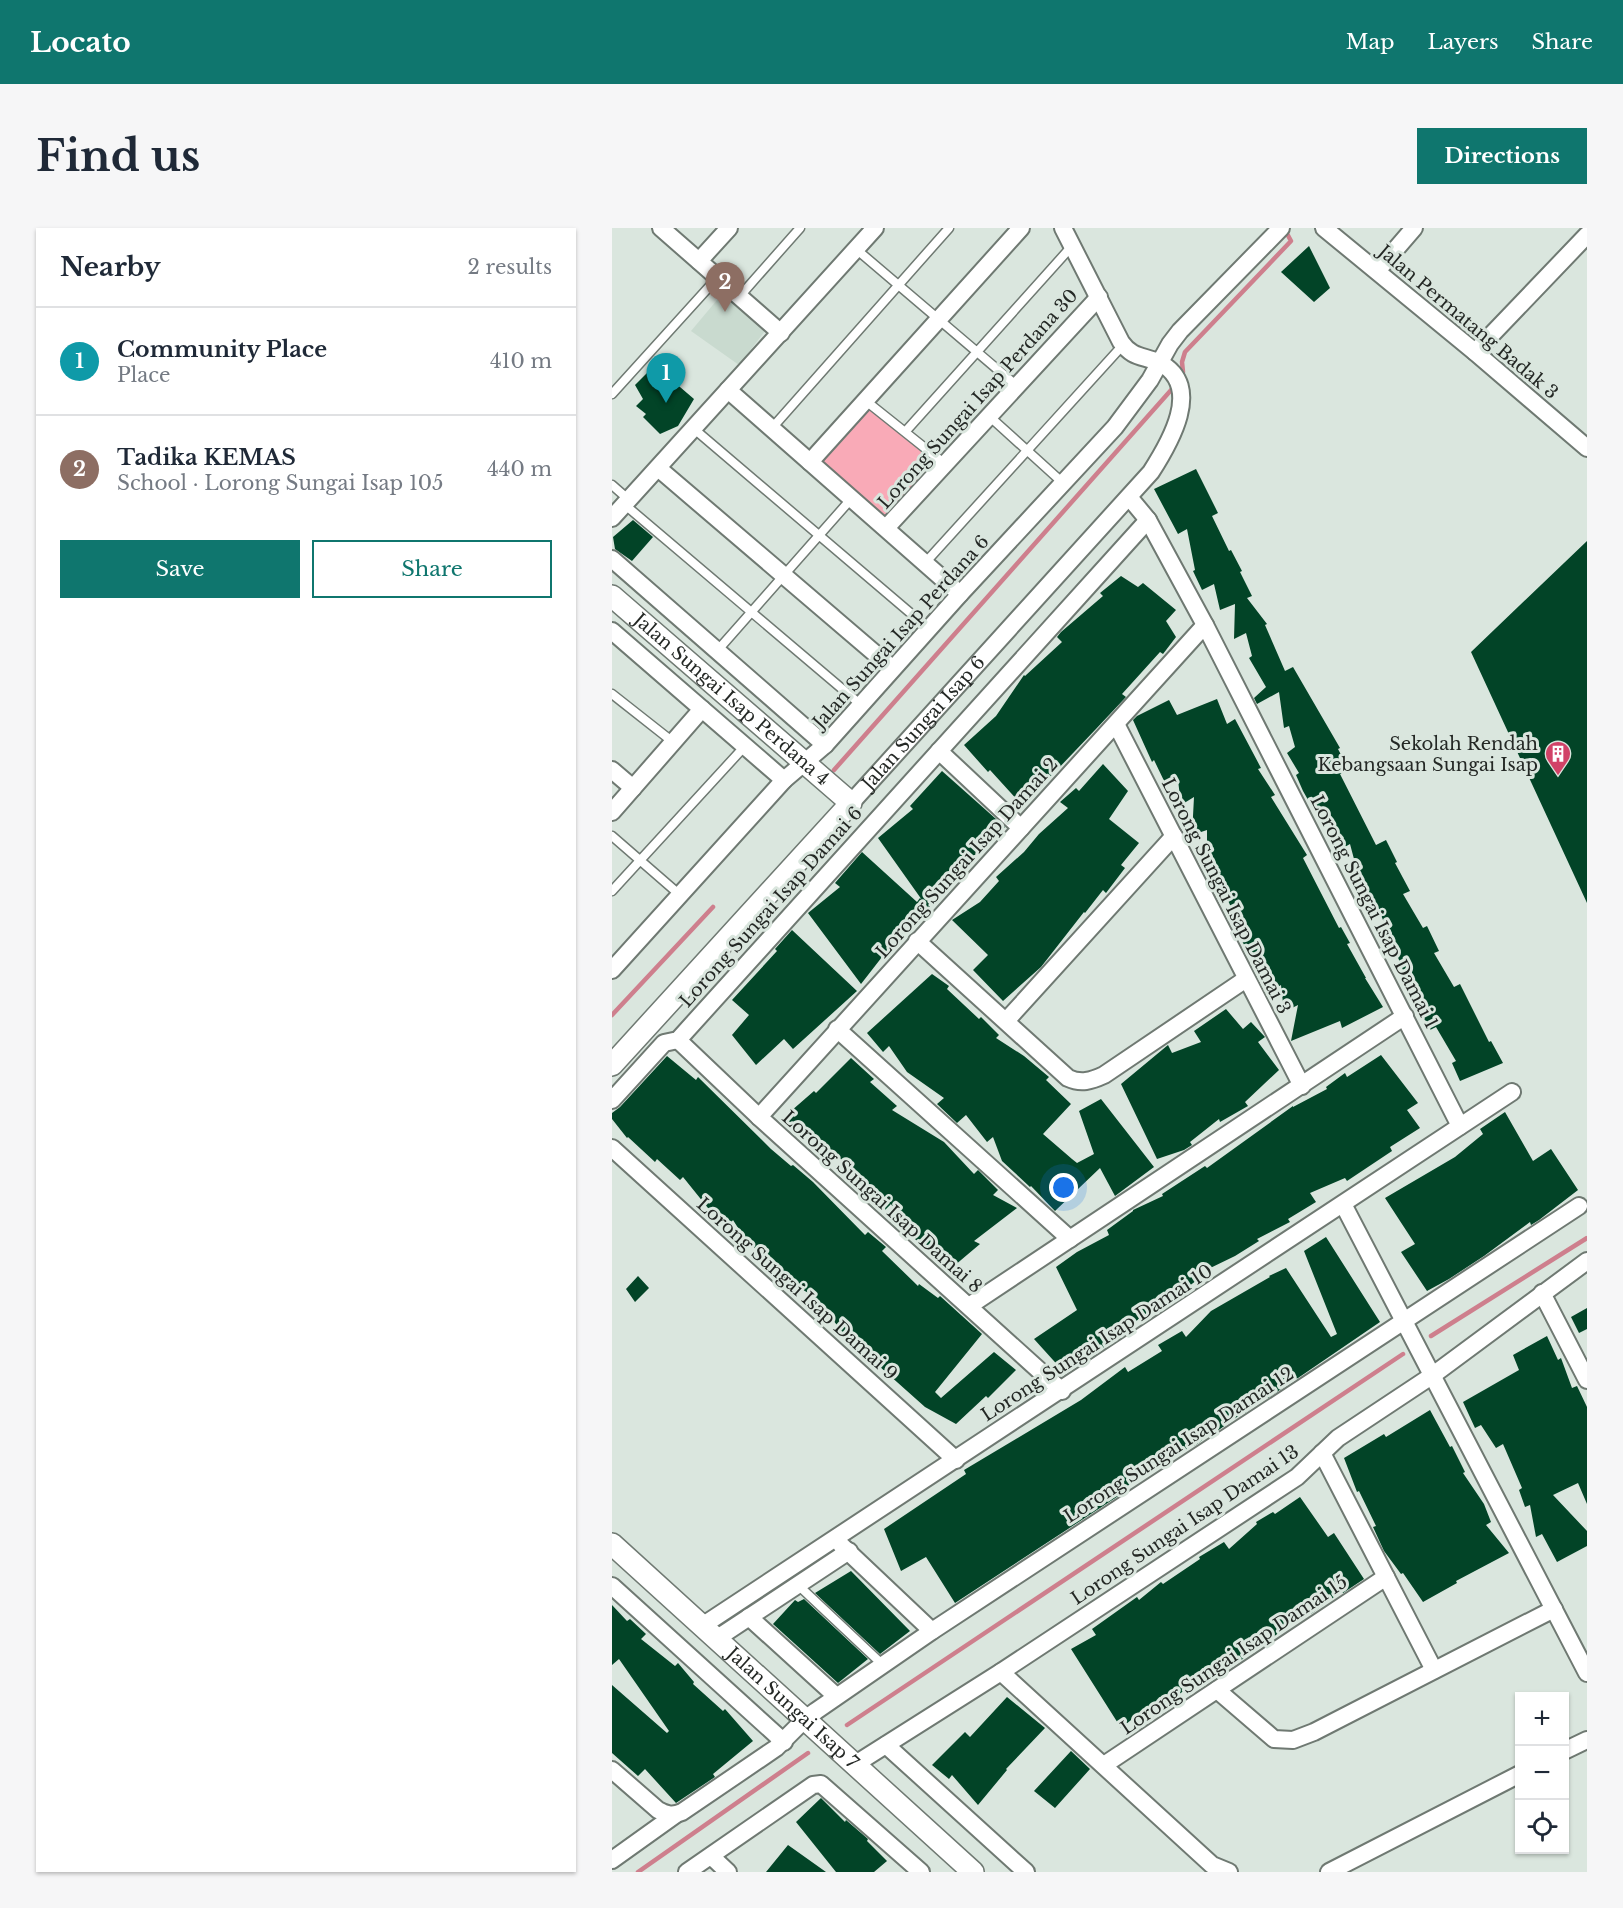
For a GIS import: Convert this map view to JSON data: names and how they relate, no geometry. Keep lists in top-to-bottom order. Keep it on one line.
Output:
{"streets":{"street":["Jalan Permatang Badak 3","Lorong Sungai Isap Perdana 30","Jalan Sungai Isap Perdana 6","Jalan Sungai Isap Perdana 4","Jalan Sungai Isap 6","Lorong Sungai Isap Damai 2","Lorong Sungai Isap Damai 3","Lorong Sungai Isap Damai 6","Lorong Sungai Isap Damai 1","Lorong Sungai Isap Damai 8","Lorong Sungai Isap Damai 9","Lorong Sungai Isap Damai 10","Lorong Sungai Isap Damai 12","Lorong Sungai Isap Damai 13","Lorong Sungai Isap Damai 15","Jalan Sungai Isap 7"]},"crossings":[["Jalan Sungai Isap Perdana 6","Jalan Sungai Isap Perdana 4"],["Jalan Sungai Isap Perdana 6","Jalan Sungai Isap 6"],["Jalan Sungai Isap Perdana 4","Jalan Sungai Isap 6"],["Jalan Sungai Isap 6","Lorong Sungai Isap Damai 1"],["Lorong Sungai Isap Damai 2","Lorong Sungai Isap Damai 3"],["Lorong Sungai Isap Damai 2","Lorong Sungai Isap Damai 1"],["Lorong Sungai Isap Damai 2","Lorong Sungai Isap Damai 8"],["Lorong Sungai Isap Damai 6","Lorong Sungai Isap Damai 1"],["Lorong Sungai Isap Damai 6","Lorong Sungai Isap Damai 8"],["Lorong Sungai Isap Damai 1","Lorong Sungai Isap Damai 10"],["Lorong Sungai Isap Damai 8","Lorong Sungai Isap Damai 10"],["Lorong Sungai Isap Damai 9","Lorong Sungai Isap Damai 10"],["Lorong Sungai Isap Damai 10","Jalan Sungai Isap 7"],["Lorong Sungai Isap Damai 12","Jalan Sungai Isap 7"],["Lorong Sungai Isap Damai 13","Jalan Sungai Isap 7"]],"places":{"building":["Sekolah Rendah Kebangsaan Sungai Isap"]},"page":{"header":"Locato","nav":["Map","Layers","Share"],"buttons":["Directions",["Save","Share"]],"title":"Find us","heading":["Nearby","2 results"],"pins":["2","1"],"list":[{"mark":"1","name":"Community Place","note":"Place","value":"410 m"},{"mark":"2","name":"Tadika KEMAS","note":"School · Lorong Sungai Isap 105","value":"440 m"}],"map_buttons":["+","−"]}}
